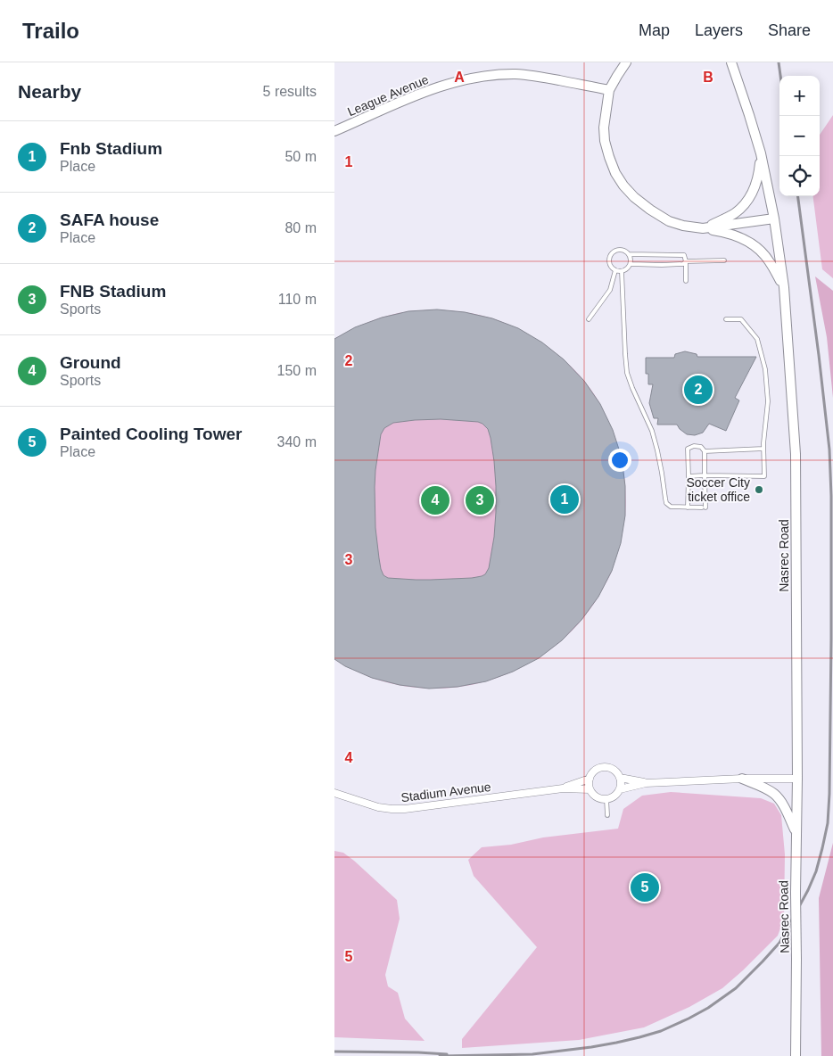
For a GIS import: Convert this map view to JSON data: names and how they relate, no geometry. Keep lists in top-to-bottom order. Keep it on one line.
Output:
{"streets":{"main road":["League Avenue","Nasrec Road"],"street":["Stadium Avenue"]},"places":["Soccer City ticket office"],"page":{"header":"Trailo","nav":["Map","Layers","Share"],"heading":["Nearby","5 results"],"map_buttons":["+","−"],"list":[{"mark":"1","name":"Fnb Stadium","note":"Place","value":"50 m"},{"mark":"2","name":"SAFA house","note":"Place","value":"80 m"},{"mark":"3","name":"FNB Stadium","note":"Sports","value":"110 m"},{"mark":"4","name":"Ground","note":"Sports","value":"150 m"},{"mark":"5","name":"Painted Cooling Tower","note":"Place","value":"340 m"}],"pins":["2","1","3","4","5"]},"grid":{"columns":["A","B"],"rows":["1","2","3","4","5"]}}
